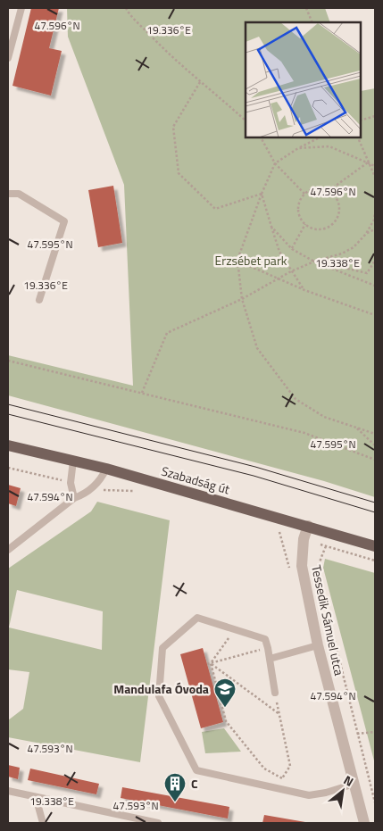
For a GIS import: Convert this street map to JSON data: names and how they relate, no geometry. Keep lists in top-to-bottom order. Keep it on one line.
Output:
{"streets":{"main road":["Szabadság út"],"street":["Tessedik Sámuel utca"]},"crossings":[["Szabadság út","Tessedik Sámuel utca"]],"parks":["Erzsébet park"],"places":{"school or university":["Mandulafa Óvoda"],"building":["C"]},"north":"top right","coordinates":["47.596°N","19.336°E","47.595°N","19.338°E","47.594°N","47.593°N"]}
